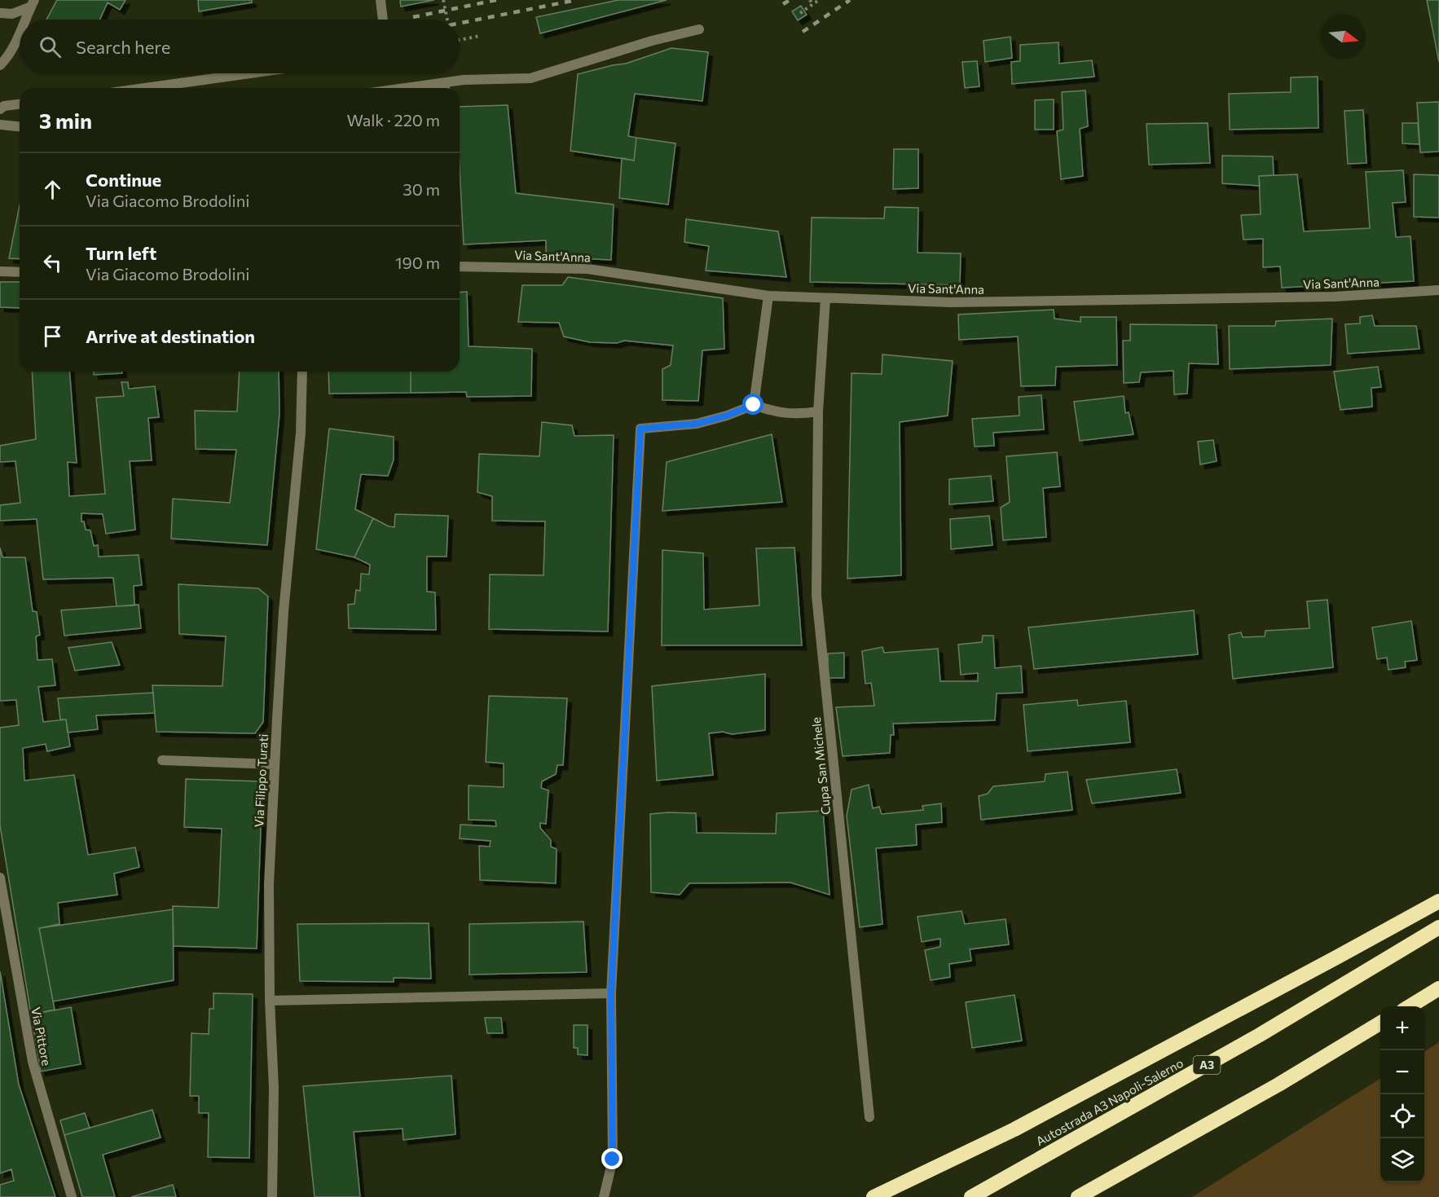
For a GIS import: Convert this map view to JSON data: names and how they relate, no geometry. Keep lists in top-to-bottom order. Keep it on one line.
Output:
{"streets":{"highway":["A3","Autostrada A3 Napoli-Salerno"],"street":["Via Sant'Anna","Cupa San Michele","Via Filippo Turati","Via Pittore"]},"crossings":[["Via Sant'Anna","Cupa San Michele"]],"north":"right","page":{"search":"Search here","heading":["3 min","Walk · 220 m"],"list":[["Continue","Via Giacomo Brodolini","30 m"],["Turn left","Via Giacomo Brodolini","190 m"],"Arrive at destination"],"map_buttons":["+","−"]}}
